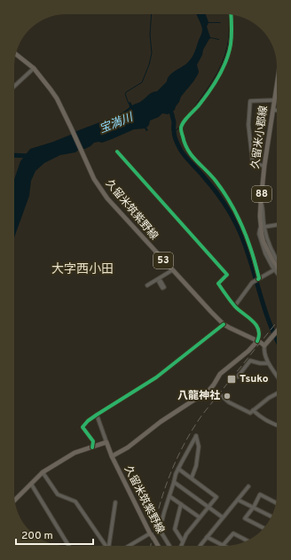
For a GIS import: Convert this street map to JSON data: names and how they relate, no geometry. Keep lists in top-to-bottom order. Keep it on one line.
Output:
{"streets":{"main road":["久留米小郡線","88","久留米筑紫野線","53"]},"districts":["大字西小田"],"water":["宝満川"],"places":{"transit":["Tsuko"],"other":["八龍神社"]},"scale_bar":"200 m"}
